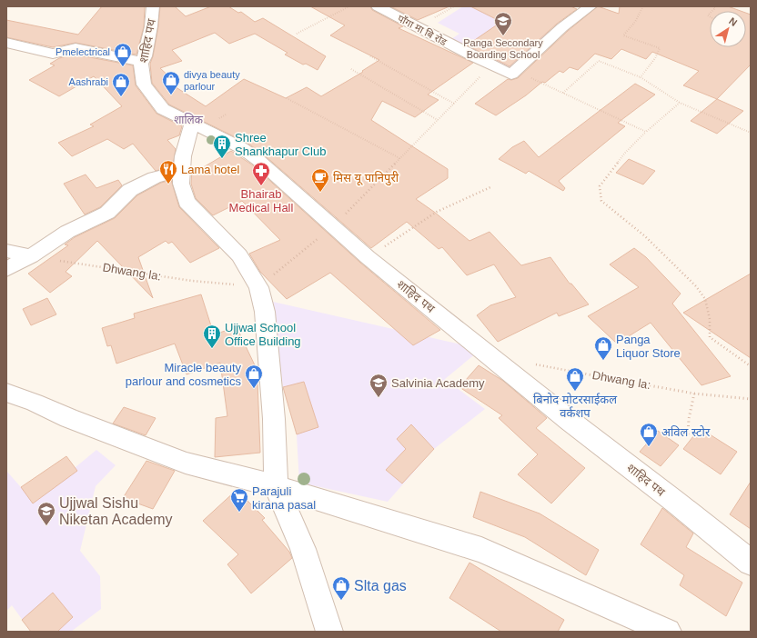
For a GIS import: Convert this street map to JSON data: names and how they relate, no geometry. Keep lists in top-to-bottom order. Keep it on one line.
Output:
{"streets":{"street":["पाँगा मा बि रोड","शाहिद पथ"],"path":["Dhwang la:"]},"districts":["शालिक"],"places":{"school or university":["Panga Secondary Boarding School","Salvinia Academy","Ujjwal Sishu Niketan Academy"],"shop":["Pmelectrical","divya beauty parlour","Aashrabi","Panga Liquor Store","Miracle beauty parlour and cosmetics","बिनोद मोटरसाईकल वर्कशप","अविल स्टोर","Slta gas"],"building":["Shree Shankhapur Club","Ujjwal School Office Building"],"restaurant":["Lama hotel"],"pharmacy":["Bhairab Medical Hall"],"cafe":["मिस यू पानिपुरी"],"supermarket":["Parajuli kirana pasal"]},"north":"top right"}
